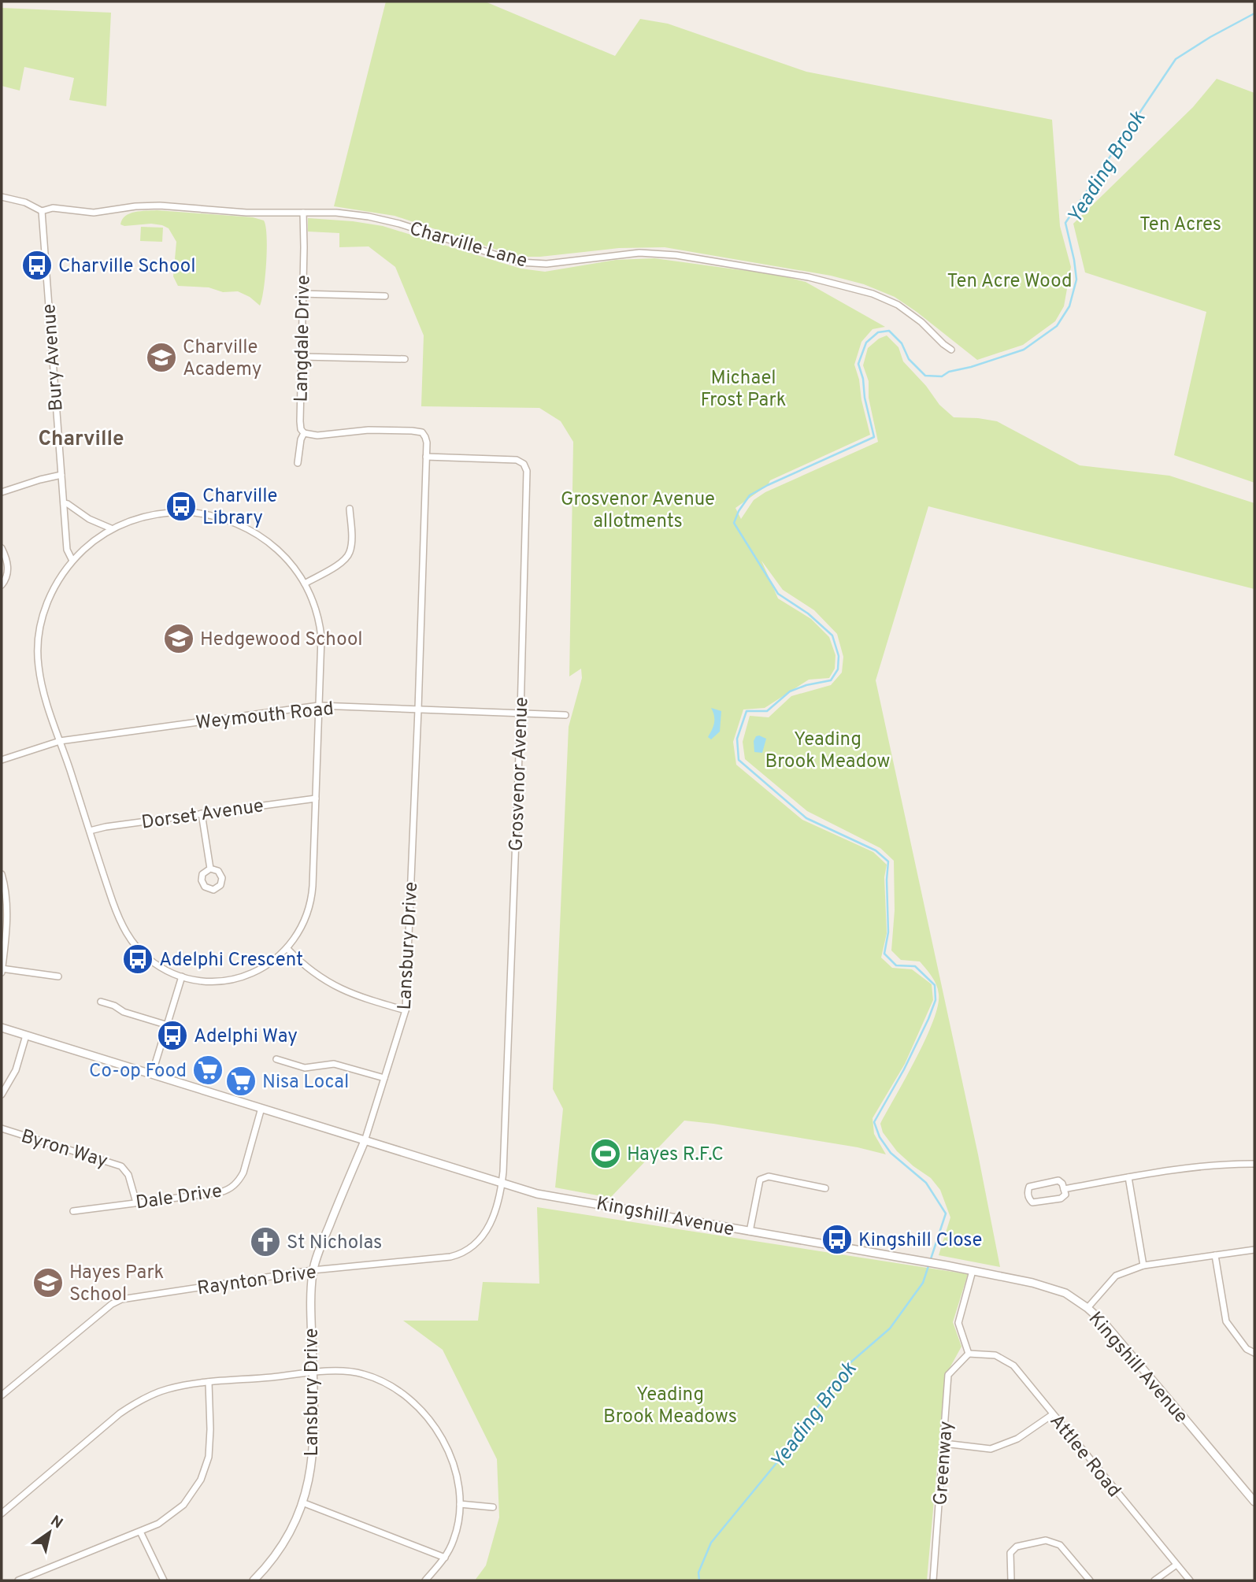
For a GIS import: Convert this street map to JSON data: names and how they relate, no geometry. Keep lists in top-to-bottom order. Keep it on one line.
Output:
{"streets":{"street":["Charville Lane","Langdale Drive","Bury Avenue","Weymouth Road","Grosvenor Avenue","Dorset Avenue","Lansbury Drive","Byron Way","Dale Drive","Kingshill Avenue","Raynton Drive","Attlee Road","Greenway"]},"crossings":[["Charville Lane","Langdale Drive"],["Charville Lane","Bury Avenue"],["Langdale Drive","Lansbury Drive"],["Weymouth Road","Grosvenor Avenue"],["Weymouth Road","Lansbury Drive"],["Grosvenor Avenue","Lansbury Drive"],["Grosvenor Avenue","Kingshill Avenue"],["Grosvenor Avenue","Raynton Drive"],["Lansbury Drive","Kingshill Avenue"],["Lansbury Drive","Raynton Drive"],["Byron Way","Dale Drive"],["Dale Drive","Kingshill Avenue"],["Kingshill Avenue","Raynton Drive"],["Attlee Road","Greenway"]],"districts":["Charville"],"water":["Yeading Brook"],"parks":["Ten Acres","Ten Acre Wood","Michael Frost Park","Grosvenor Avenue allotments","Yeading Brook Meadow","Yeading Brook Meadows"],"places":{"bus stop":["Charville School","Charville Library","Adelphi Crescent","Adelphi Way","Kingshill Close"],"school or university":["Charville Academy","Hedgewood School","Hayes Park School"],"supermarket":["Co-op Food","Nisa Local"],"sports":["Hayes R.F.C"],"church":["St Nicholas"]},"north":"top right"}
